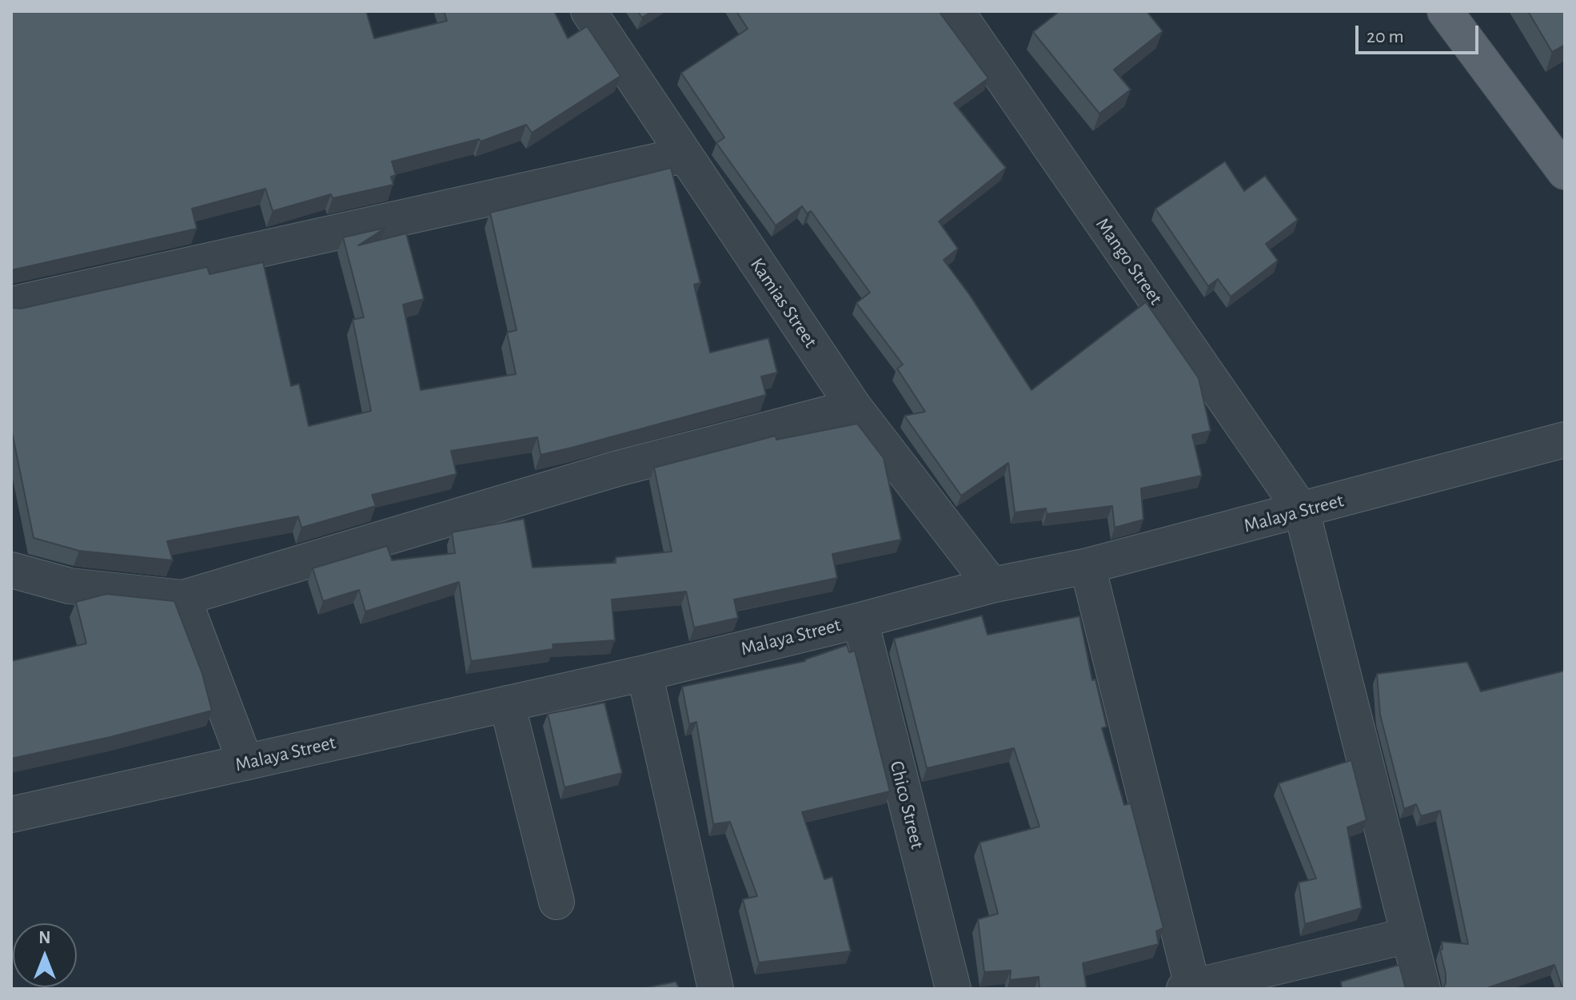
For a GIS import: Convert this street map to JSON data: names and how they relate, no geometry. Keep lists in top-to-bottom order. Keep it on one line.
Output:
{"streets":{"street":["Mango Street","Kamias Street","Malaya Street","Chico Street"]},"crossings":[["Mango Street","Malaya Street"],["Kamias Street","Malaya Street"],["Malaya Street","Chico Street"]],"scale_bar":"20 m","north":"top"}
